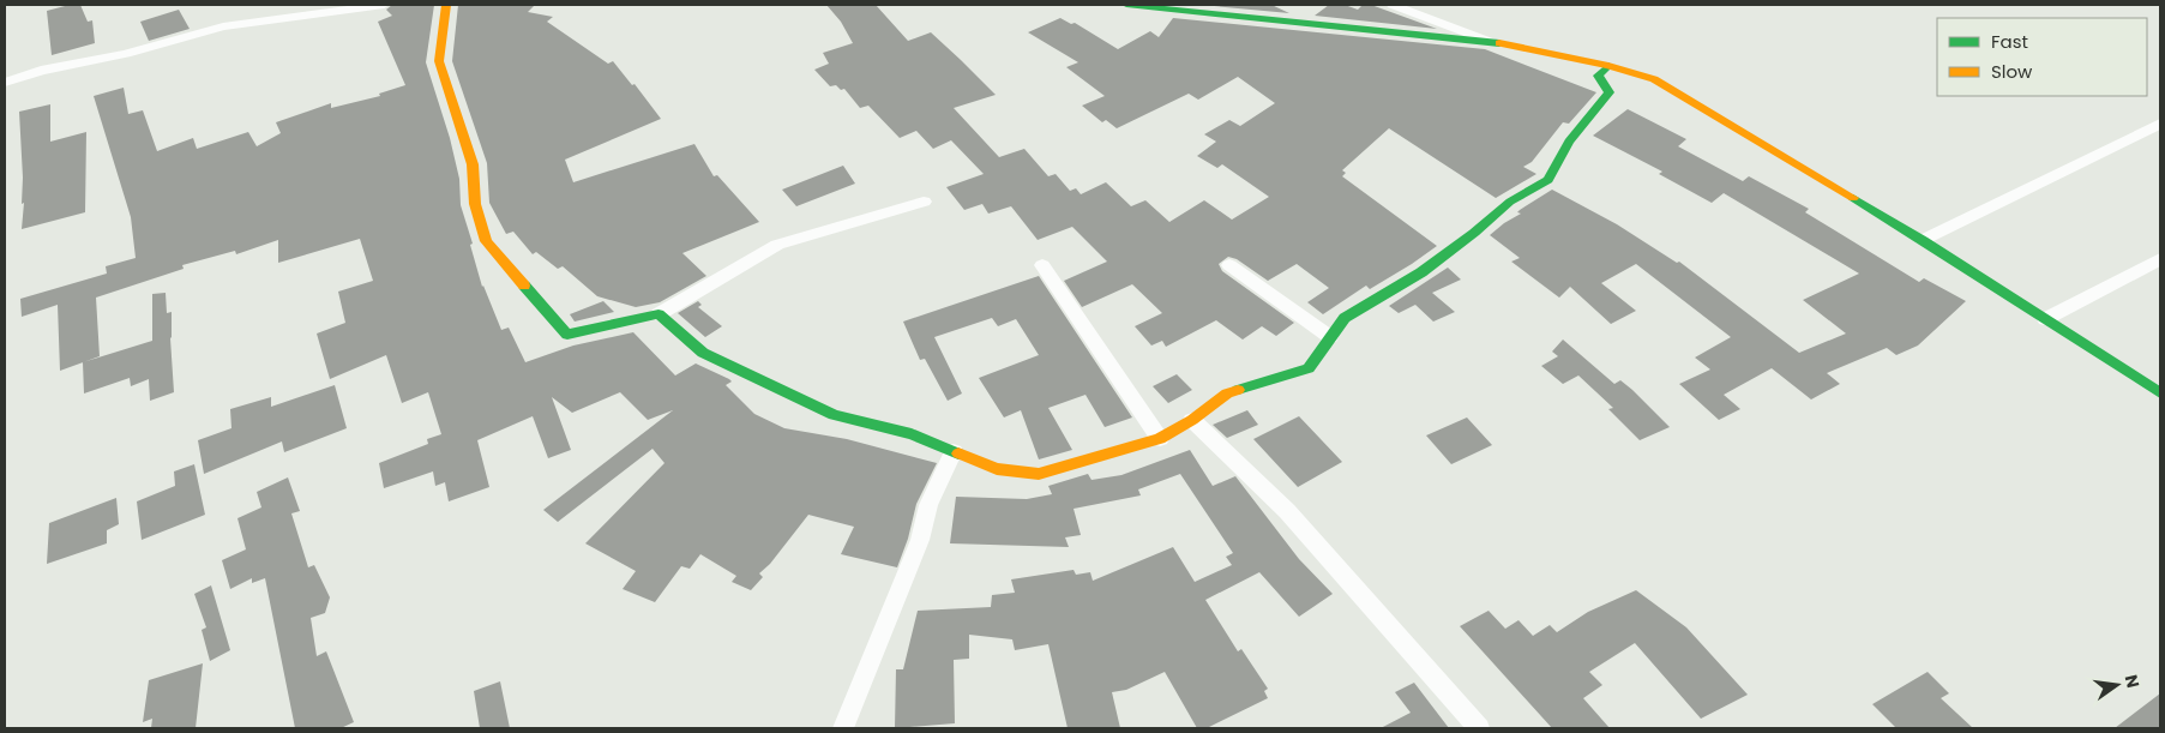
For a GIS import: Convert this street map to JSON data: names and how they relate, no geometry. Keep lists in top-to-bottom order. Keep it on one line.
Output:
{"legend":["Fast","Slow"],"north":"right"}
